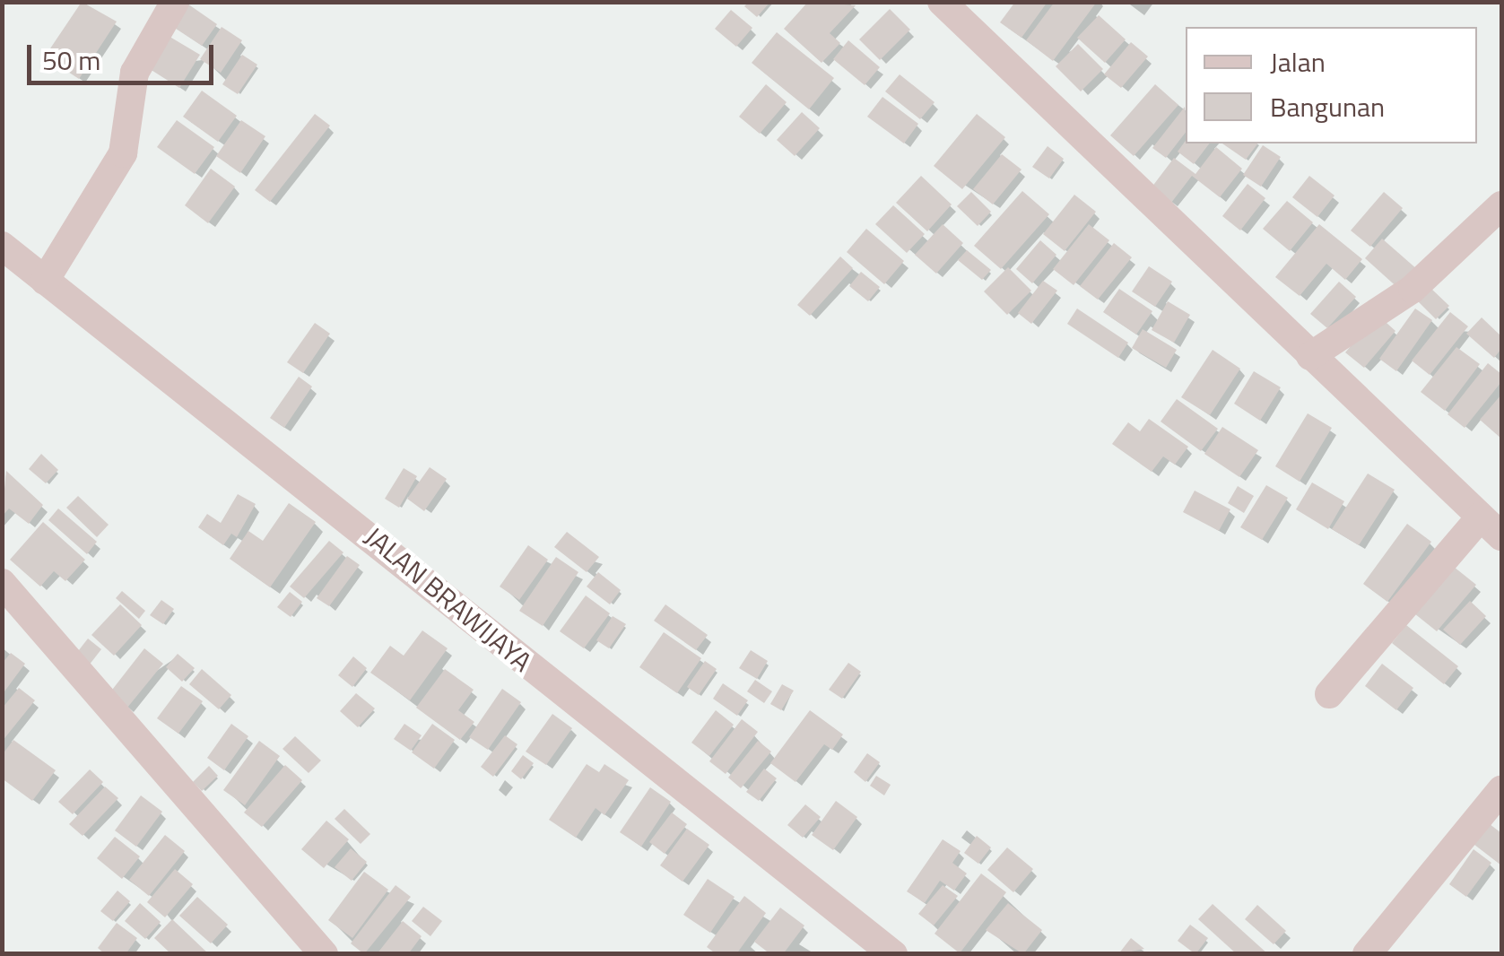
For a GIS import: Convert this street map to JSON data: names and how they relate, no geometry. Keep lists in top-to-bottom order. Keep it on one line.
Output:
{"streets":{"street":["JALAN BRAWIJAYA"]},"legend":["Jalan","Bangunan"],"scale_bar":"50 m"}
